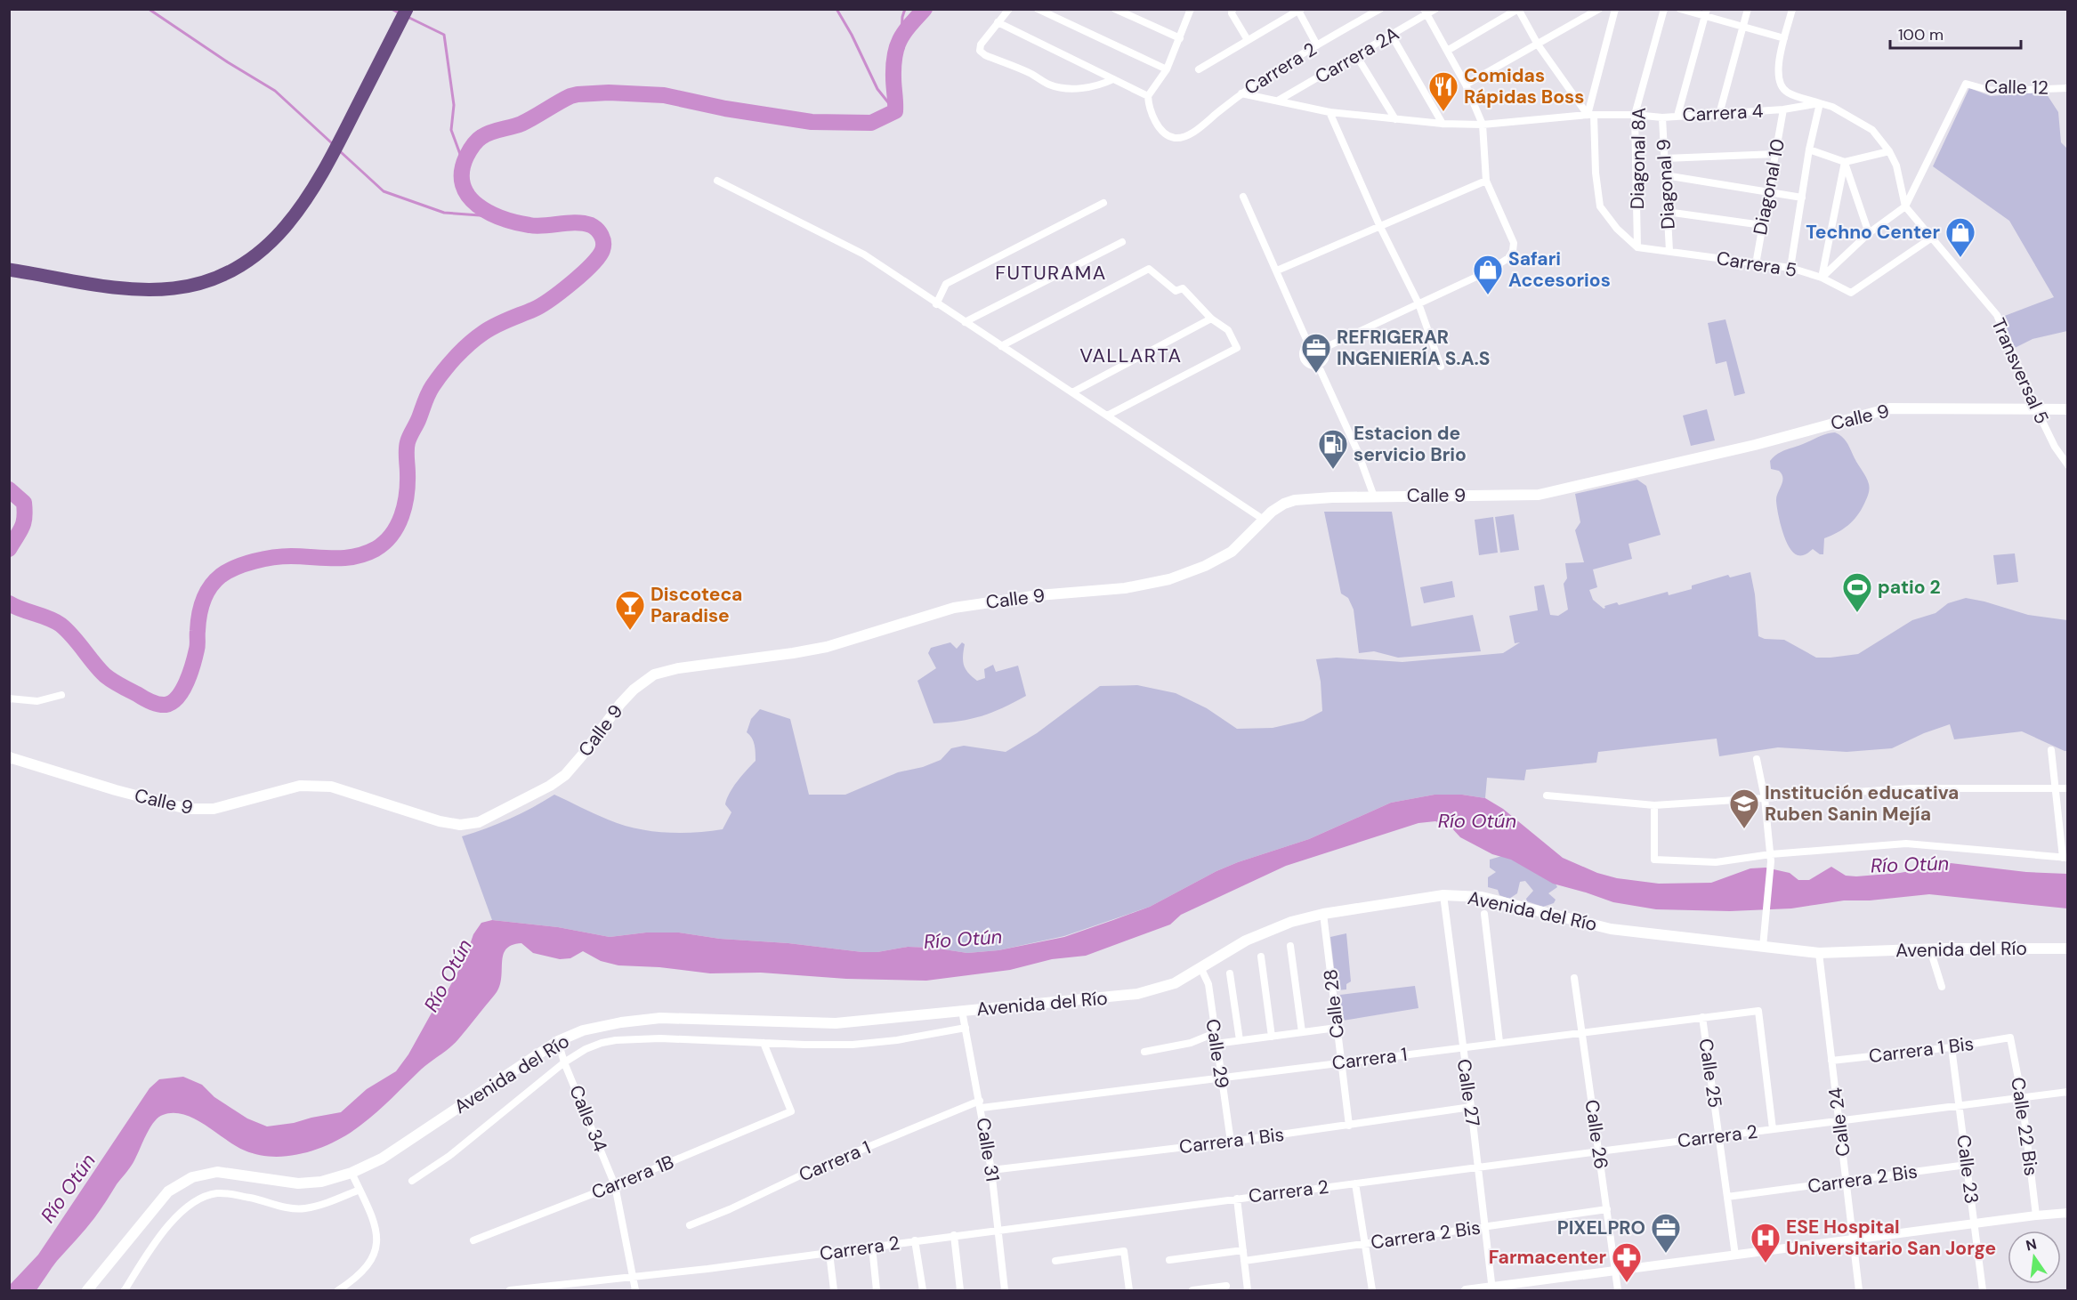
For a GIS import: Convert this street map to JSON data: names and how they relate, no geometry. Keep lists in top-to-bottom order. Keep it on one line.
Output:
{"streets":{"main road":["Calle 9","Avenida del Río"],"street":["Carrera 2A","Carrera 2","Calle 12","Carrera 4","Diagonal 8A","Diagonal 9","Diagonal 10","Carrera 5","Transversal 5","Calle 28","Carrera 1 Bis","Calle 29","Carrera 1","Calle 25","Calle 27","Calle 34","Calle 24","Calle 22 Bis","Calle 26","Calle 31","Calle 23","Carrera 1B","Carrera 2 Bis"]},"crossings":[["Carrera 2A","Carrera 4"],["Carrera 2","Carrera 4"],["Carrera 2","Carrera 1"],["Carrera 2","Calle 25"],["Carrera 2","Calle 27"],["Carrera 2","Calle 34"],["Carrera 2","Calle 24"],["Carrera 2","Calle 22 Bis"],["Carrera 2","Calle 26"],["Carrera 2","Calle 31"],["Carrera 2","Calle 23"],["Calle 12","Carrera 5"],["Calle 12","Transversal 5"],["Carrera 4","Diagonal 8A"],["Carrera 4","Diagonal 9"],["Carrera 4","Diagonal 10"],["Diagonal 8A","Carrera 5"],["Diagonal 9","Carrera 5"],["Diagonal 10","Carrera 5"],["Carrera 5","Transversal 5"],["Transversal 5","Calle 9"],["Avenida del Río","Calle 28"],["Avenida del Río","Calle 29"],["Avenida del Río","Calle 27"],["Avenida del Río","Calle 34"],["Avenida del Río","Calle 24"],["Avenida del Río","Calle 31"],["Calle 28","Carrera 1 Bis"],["Calle 28","Carrera 1"],["Carrera 1 Bis","Calle 29"],["Carrera 1 Bis","Calle 27"],["Carrera 1 Bis","Calle 24"],["Carrera 1 Bis","Calle 22 Bis"],["Carrera 1 Bis","Calle 31"],["Carrera 1 Bis","Calle 23"],["Calle 29","Carrera 1"],["Carrera 1","Calle 25"],["Carrera 1","Calle 27"],["Carrera 1","Calle 26"],["Carrera 1","Calle 31"],["Calle 25","Carrera 2 Bis"],["Calle 27","Carrera 2 Bis"],["Calle 34","Carrera 1B"],["Calle 24","Carrera 2 Bis"],["Calle 26","Carrera 2 Bis"],["Calle 23","Carrera 2 Bis"]],"districts":["FUTURAMA","VALLARTA"],"water":["Río Otún"],"places":{"restaurant":["Comidas Rápidas Boss"],"shop":["Techno Center","Safari Accesorios"],"office":["REFRIGERAR INGENIERÍA S.A.S","PIXELPRO"],"fuel station":["Estacion de servicio Brio"],"sports":["patio 2"],"bar":["Discoteca Paradise"],"school or university":["Institución educativa Ruben Sanin Mejía"],"hospital":["ESE Hospital Universitario San Jorge"],"pharmacy":["Farmacenter"]},"scale_bar":"100 m","north":"top"}
